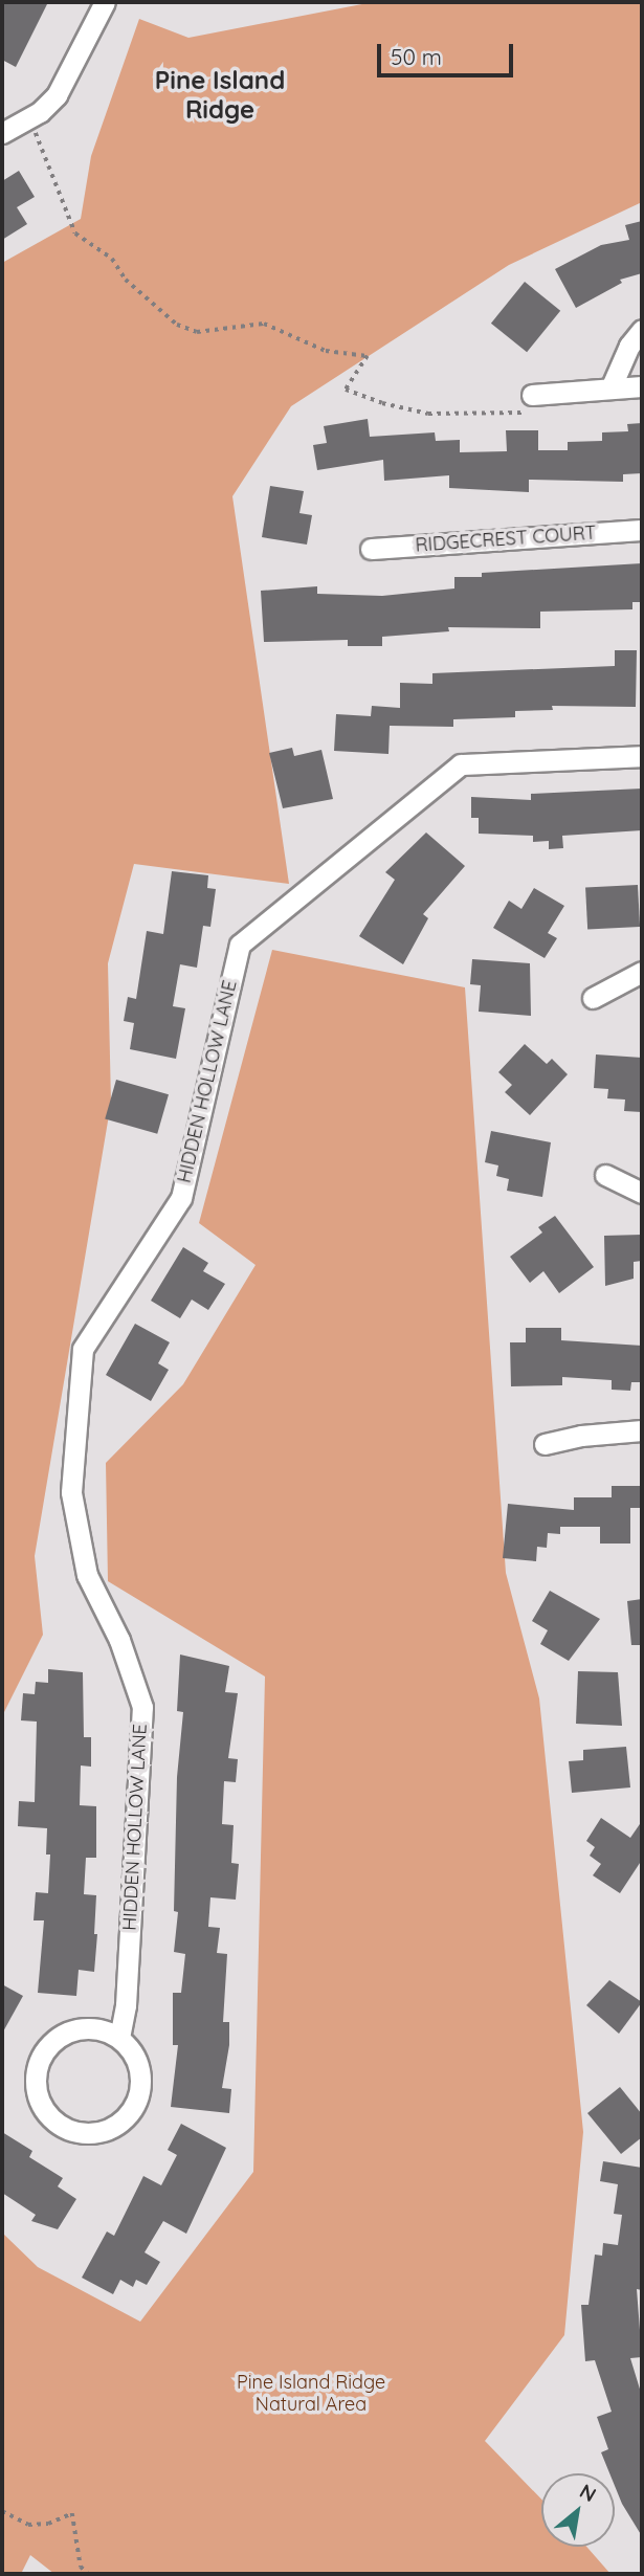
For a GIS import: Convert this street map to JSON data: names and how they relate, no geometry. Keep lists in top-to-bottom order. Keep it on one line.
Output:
{"streets":{"street":["RIDGECREST COURT","HIDDEN HOLLOW LANE"]},"districts":["Pine Island Ridge"],"parks":["Pine Island Ridge Natural Area"],"scale_bar":"50 m","north":"top right"}
